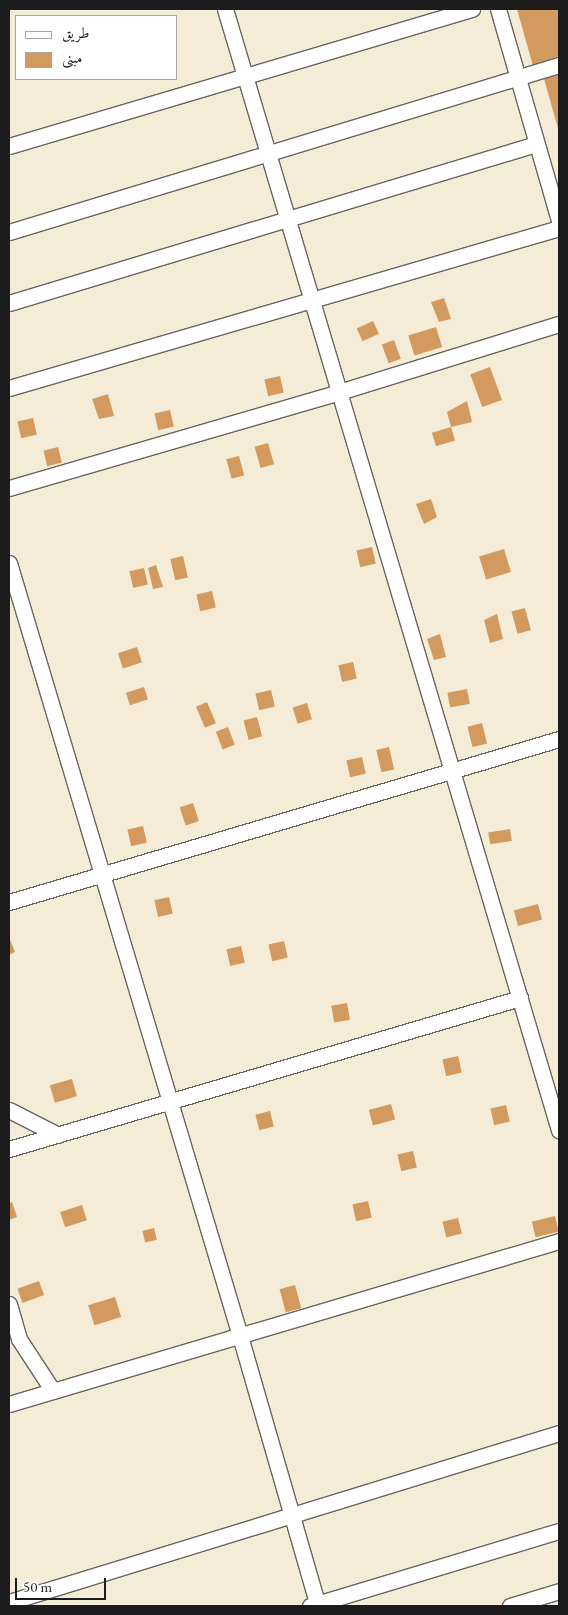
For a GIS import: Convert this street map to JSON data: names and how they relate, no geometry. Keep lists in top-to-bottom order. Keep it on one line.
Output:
{"legend":["طريق","مبنى"],"scale_bar":"50 m"}
